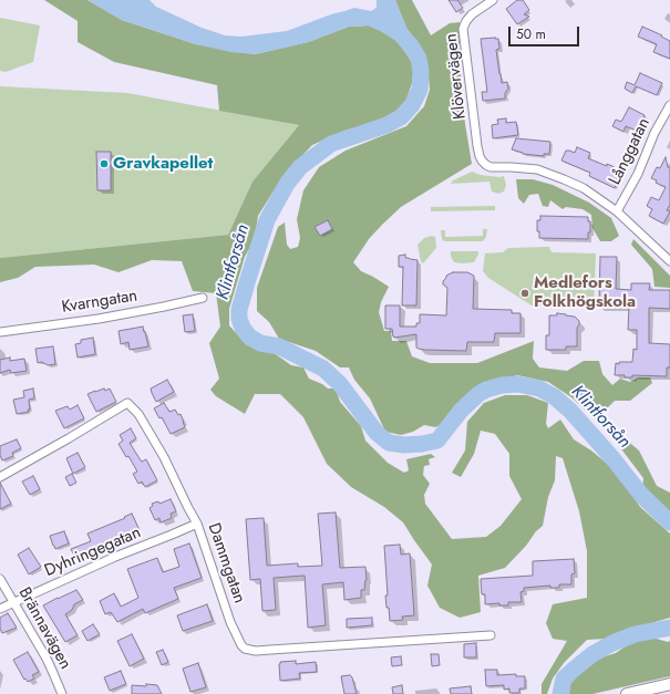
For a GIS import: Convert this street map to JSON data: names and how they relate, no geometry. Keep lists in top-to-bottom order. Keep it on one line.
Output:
{"streets":{"street":["Klövervägen","Långgatan","Kvarngatan","Dyhringegatan","Dammgatan","Brännavägen"]},"crossings":[["Klövervägen","Långgatan"],["Dyhringegatan","Dammgatan"],["Dyhringegatan","Brännavägen"]],"water":["Klintforsån"],"places":["Gravkapellet","Medlefors Folkhögskola"],"scale_bar":"50 m"}
